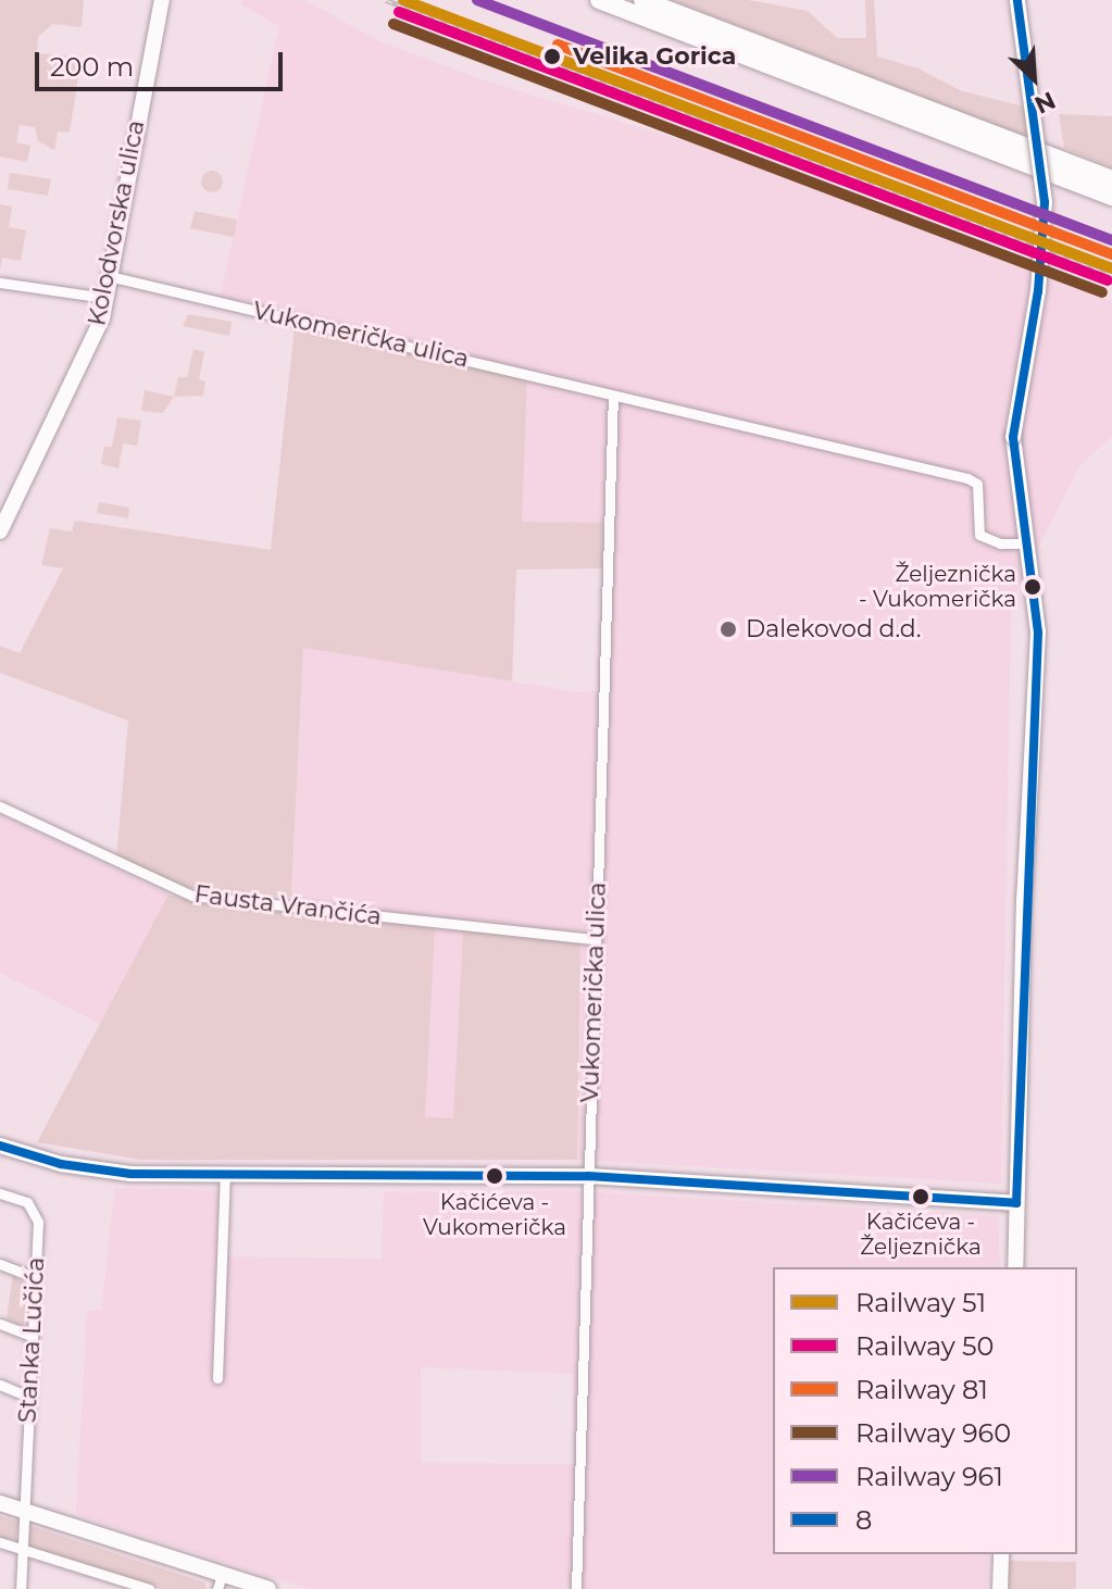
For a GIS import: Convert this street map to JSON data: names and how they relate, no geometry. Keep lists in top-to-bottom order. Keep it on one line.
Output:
{"streets":{"main road":["Kolodvorska ulica"],"street":["Vukomerička ulica","Fausta Vrančića","Stanka Lučića"]},"crossings":[["Kolodvorska ulica","Vukomerička ulica"],["Vukomerička ulica","Fausta Vrančića"]],"places":["Velika Gorica","Željeznička - Vukomerička","Dalekovod d.d.","Kačićeva - Vukomerička","Kačićeva - Željeznička"],"lines":["rail line 51","rail line 961","transit line 8","rail line 50","rail line 960","rail line 81"],"legend":["Railway 51","Railway 50","Railway 81","Railway 960","Railway 961","8"],"scale_bar":"200 m","north":"bottom right"}
